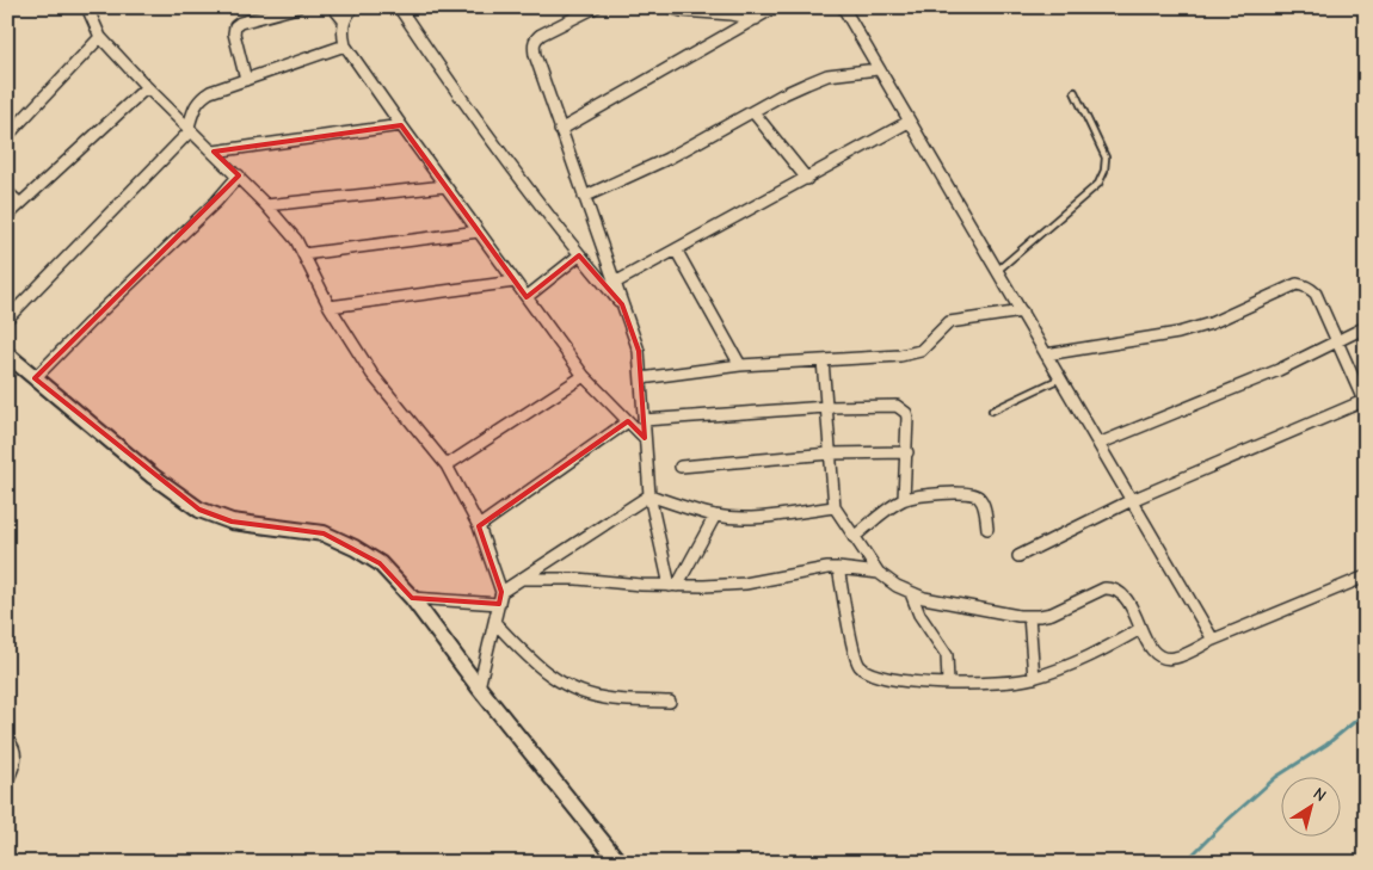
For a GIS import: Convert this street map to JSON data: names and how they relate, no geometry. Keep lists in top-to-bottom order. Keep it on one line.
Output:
{"north":"top right"}
